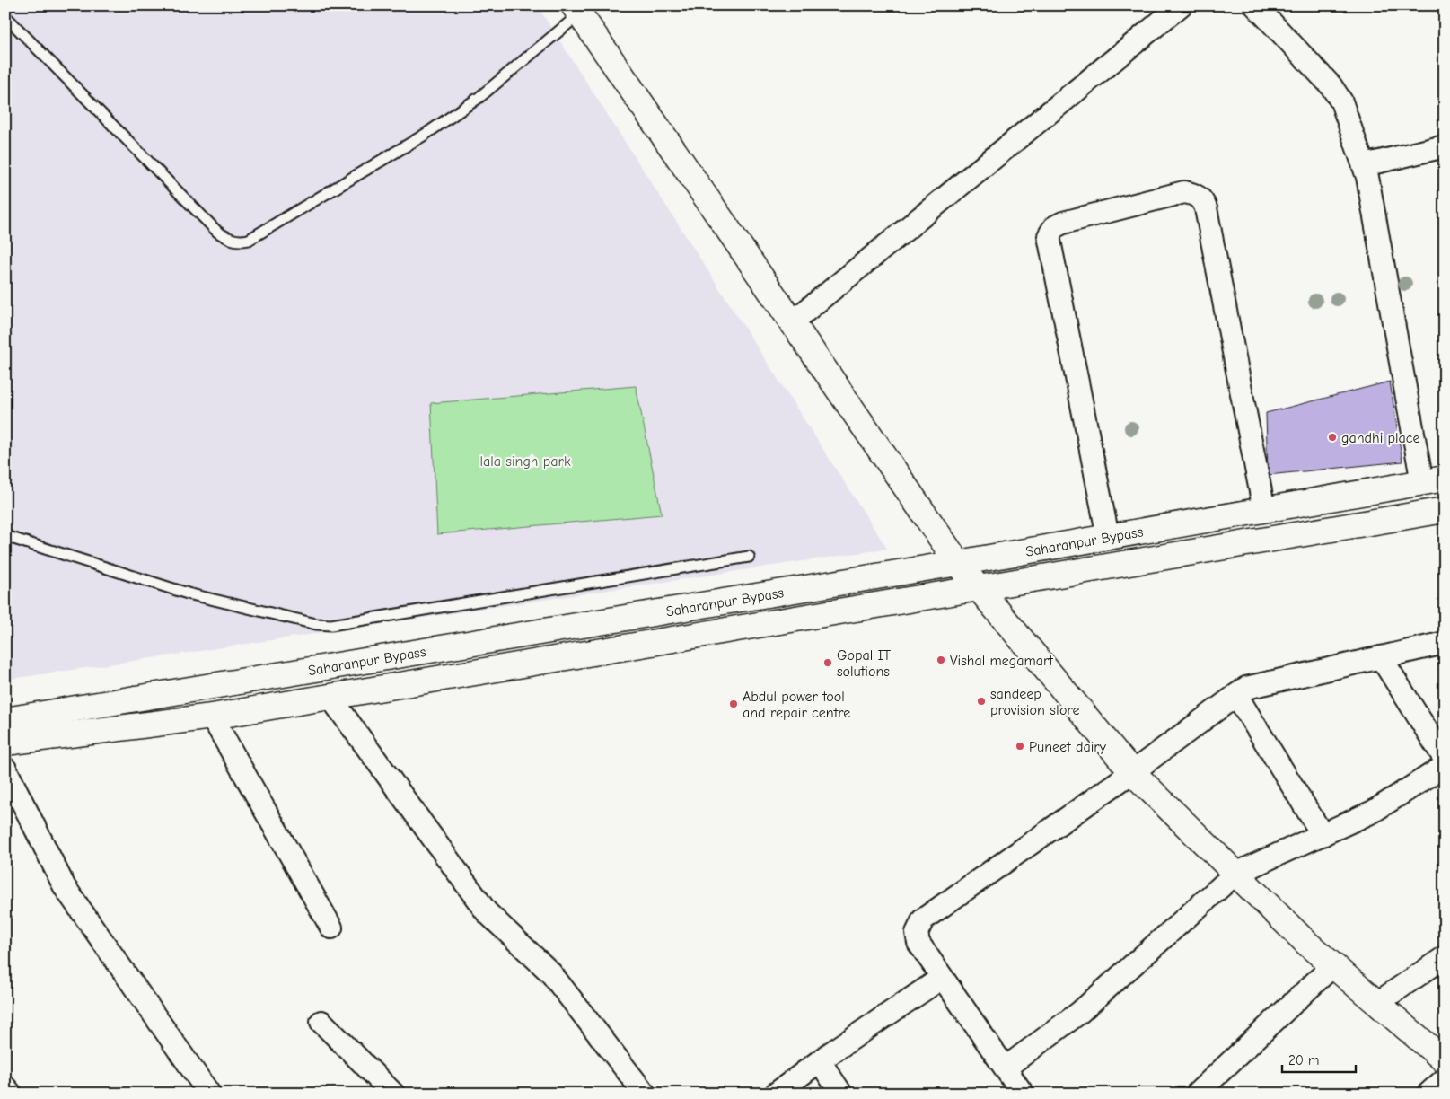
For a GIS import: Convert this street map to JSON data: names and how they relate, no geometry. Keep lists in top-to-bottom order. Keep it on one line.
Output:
{"streets":{"main road":["Saharanpur Bypass"]},"parks":["lala singh park"],"places":["gandhi place","Vishal megamart","Gopal IT solutions","sandeep provision store","Abdul power tool and repair centre","Puneet dairy"],"scale_bar":"20 m"}
